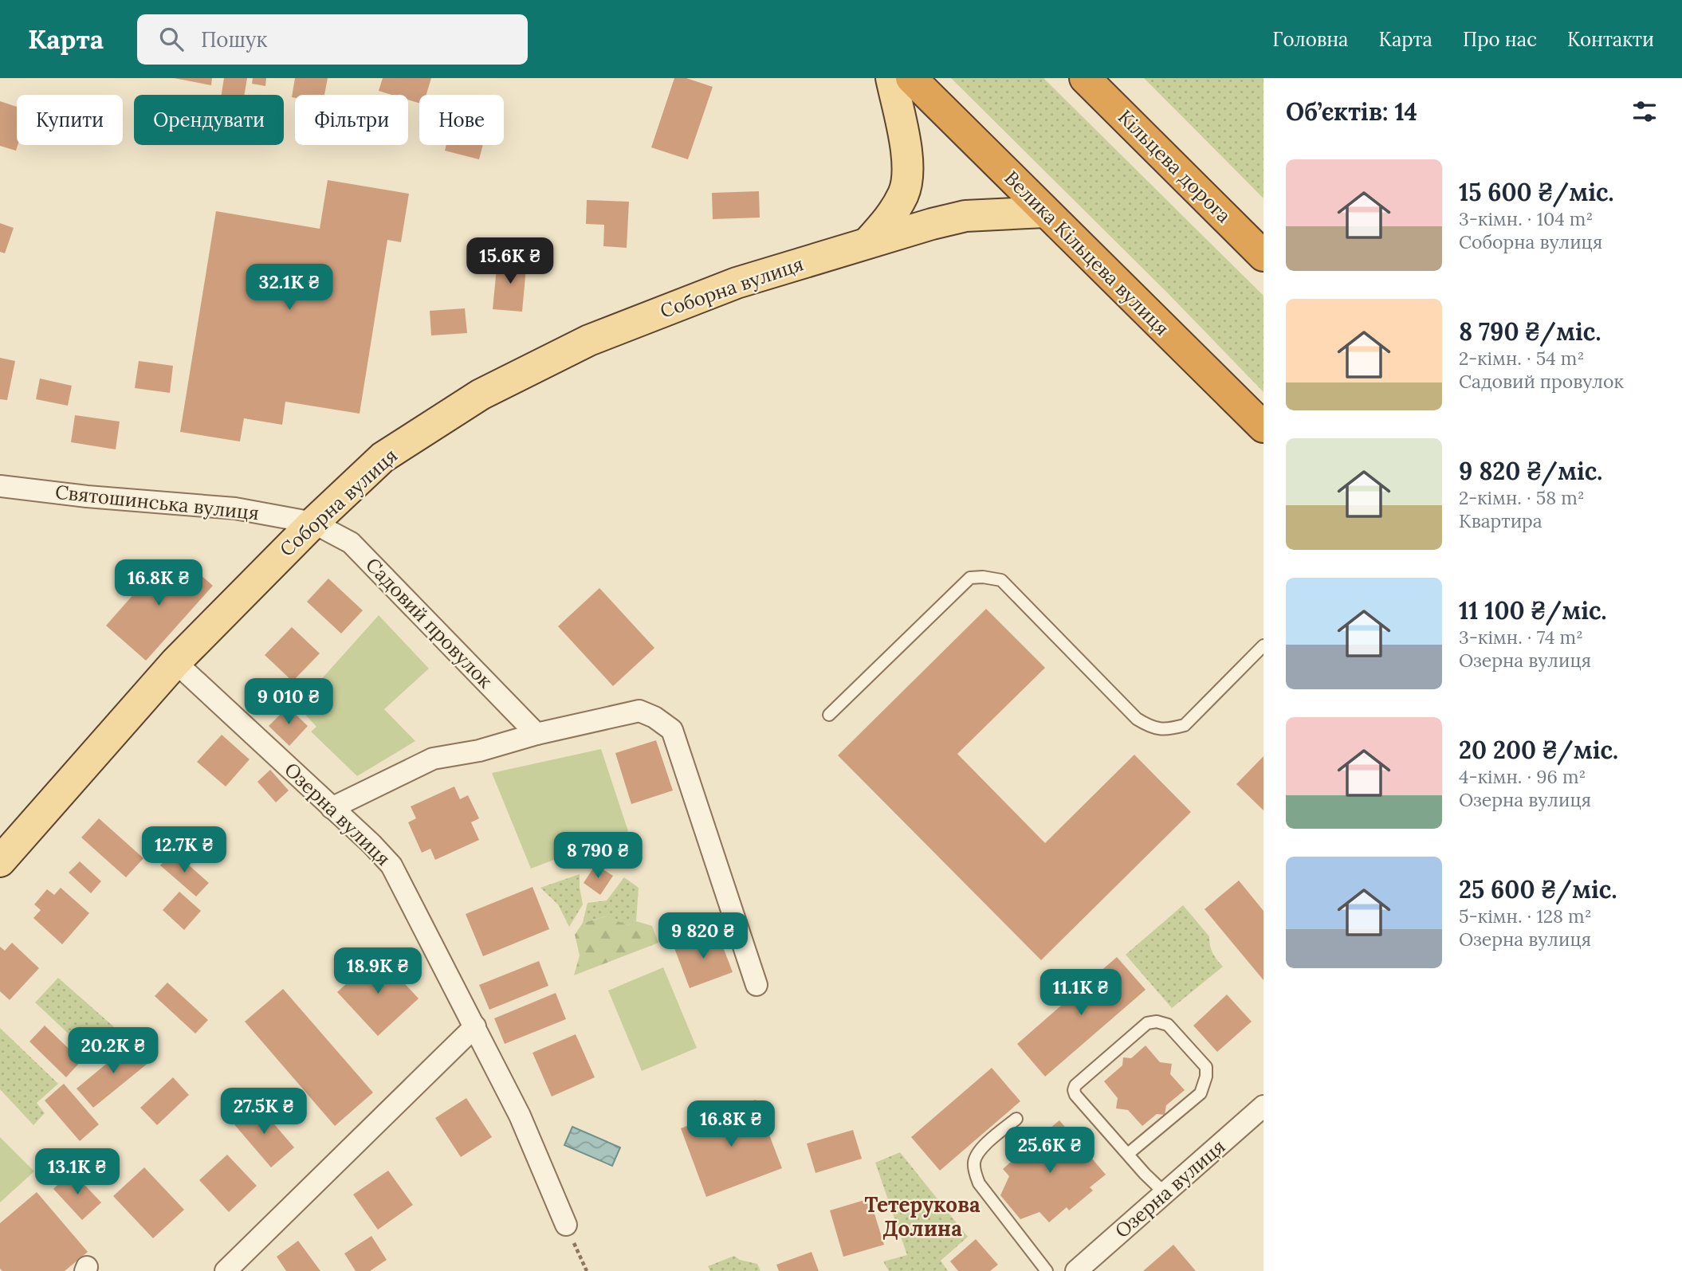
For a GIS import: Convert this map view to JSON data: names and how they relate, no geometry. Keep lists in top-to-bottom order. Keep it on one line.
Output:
{"streets":{"highway":["Кільцева дорога","Велика Кільцева вулиця"],"main road":["Соборна вулиця"],"street":["Святошинська вулиця","Садовий провулок","Озерна вулиця"]},"crossings":[["Велика Кільцева вулиця","Соборна вулиця"],["Соборна вулиця","Святошинська вулиця"],["Соборна вулиця","Садовий провулок"],["Соборна вулиця","Озерна вулиця"],["Святошинська вулиця","Садовий провулок"]],"districts":["Тетерукова Долина"],"page":{"header":"Карта","search":"Пошук","nav":["Головна","Карта","Про нас","Контакти"],"heading":"Об’єктів: 14","chip":["Купити","Орендувати","Фільтри","Нове"],"list":[{"name":"15 600 ₴/міс.","note":"3-кімн. · 104 m² · Соборна вулиця"},{"name":"8 790 ₴/міс.","note":"2-кімн. · 54 m² · Садовий провулок"},{"name":"9 820 ₴/міс.","note":"2-кімн. · 58 m² · Квартира"},{"name":"11 100 ₴/міс.","note":"3-кімн. · 74 m² · Озерна вулиця"},{"name":"20 200 ₴/міс.","note":"4-кімн. · 96 m² · Озерна вулиця"},{"name":"25 600 ₴/міс.","note":"5-кімн. · 128 m² · Озерна вулиця"}],"price":["15.6K ₴","32.1K ₴","16.8K ₴","9 010 ₴","12.7K ₴","8 790 ₴","9 820 ₴","18.9K ₴","11.1K ₴","20.2K ₴","27.5K ₴","16.8K ₴","25.6K ₴","13.1K ₴"]}}
